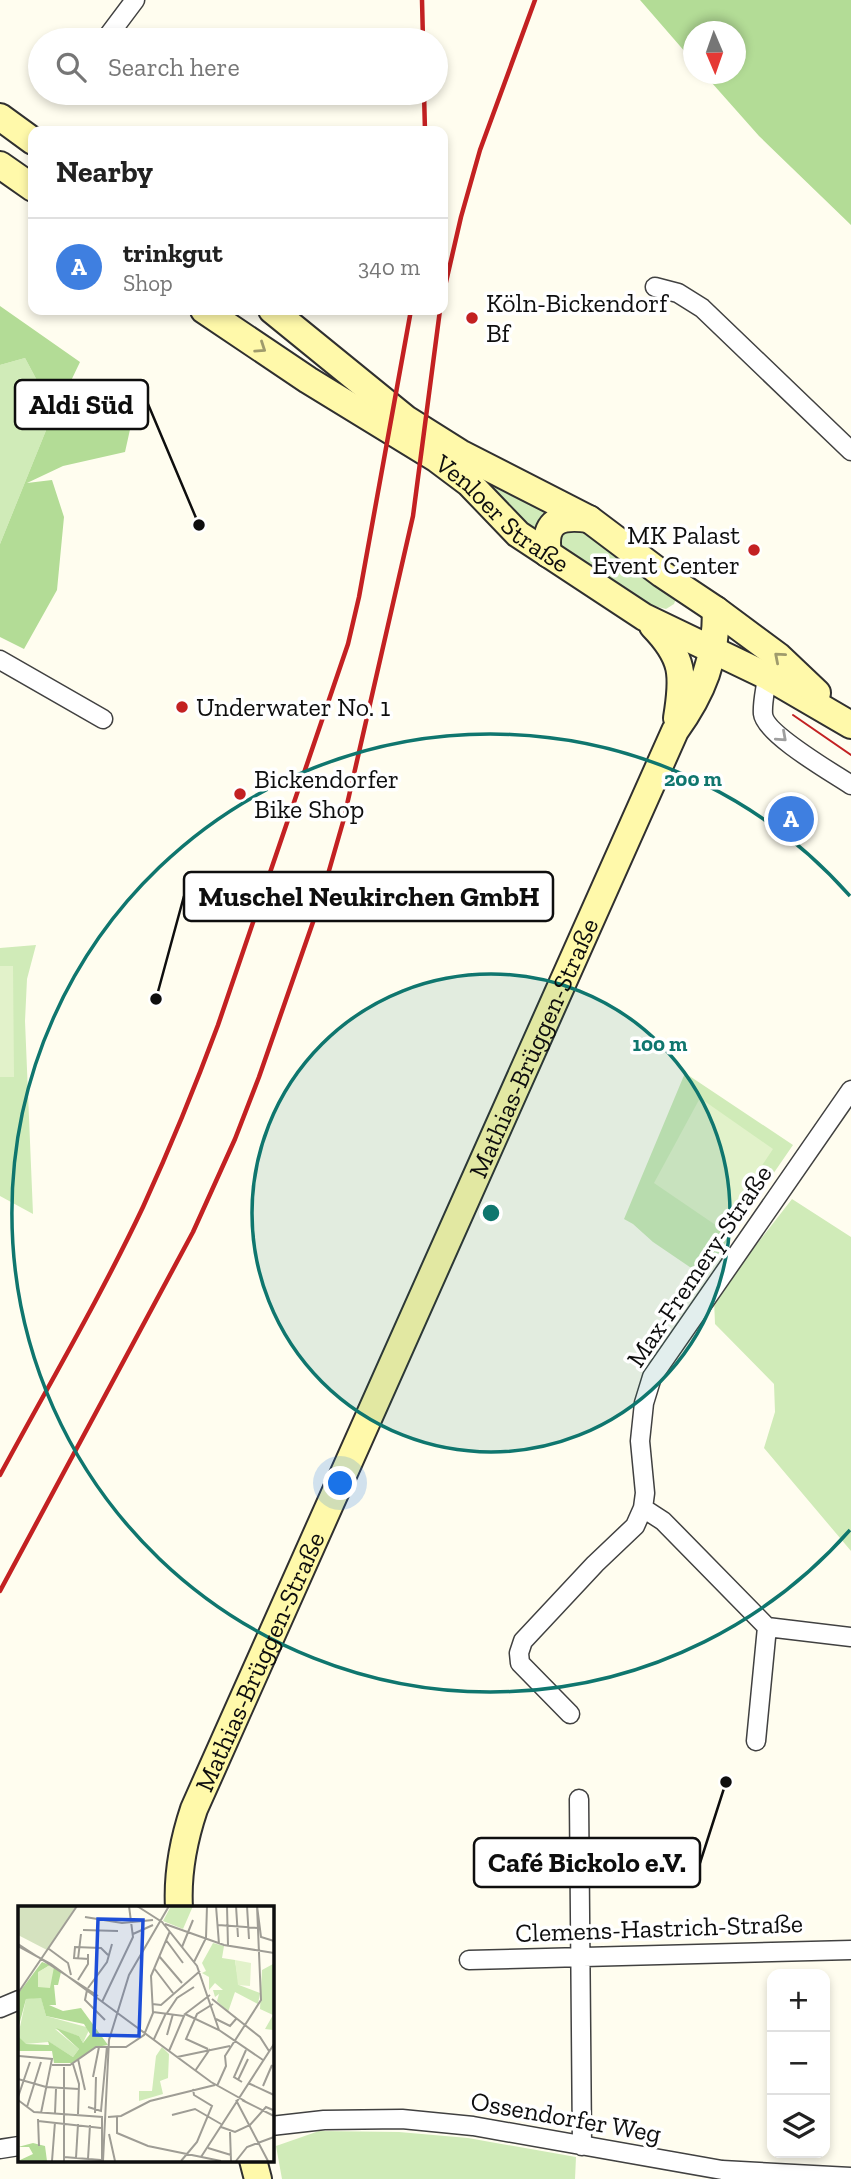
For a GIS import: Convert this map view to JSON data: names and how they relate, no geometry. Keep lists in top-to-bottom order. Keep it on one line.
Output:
{"streets":{"main road":["Venloer Straße","Mathias-Brüggen-Straße"],"street":["Max-Fremery-Straße","Clemens-Hastrich-Straße","Ossendorfer Weg"]},"crossings":[["Venloer Straße","Mathias-Brüggen-Straße"]],"places":["Köln-Bickendorf Bf","Aldi Süd","MK Palast Event Center","Underwater No. 1","Bickendorfer Bike Shop","Muschel Neukirchen GmbH","Café Bickolo e.V."],"north":"bottom","page":{"search":"Search here","heading":"Nearby","list":[{"mark":"A","name":"trinkgut","note":"Shop","value":"340 m"}],"pins":"A","map_buttons":["+","−"]},"rings":["200 m","100 m"]}
